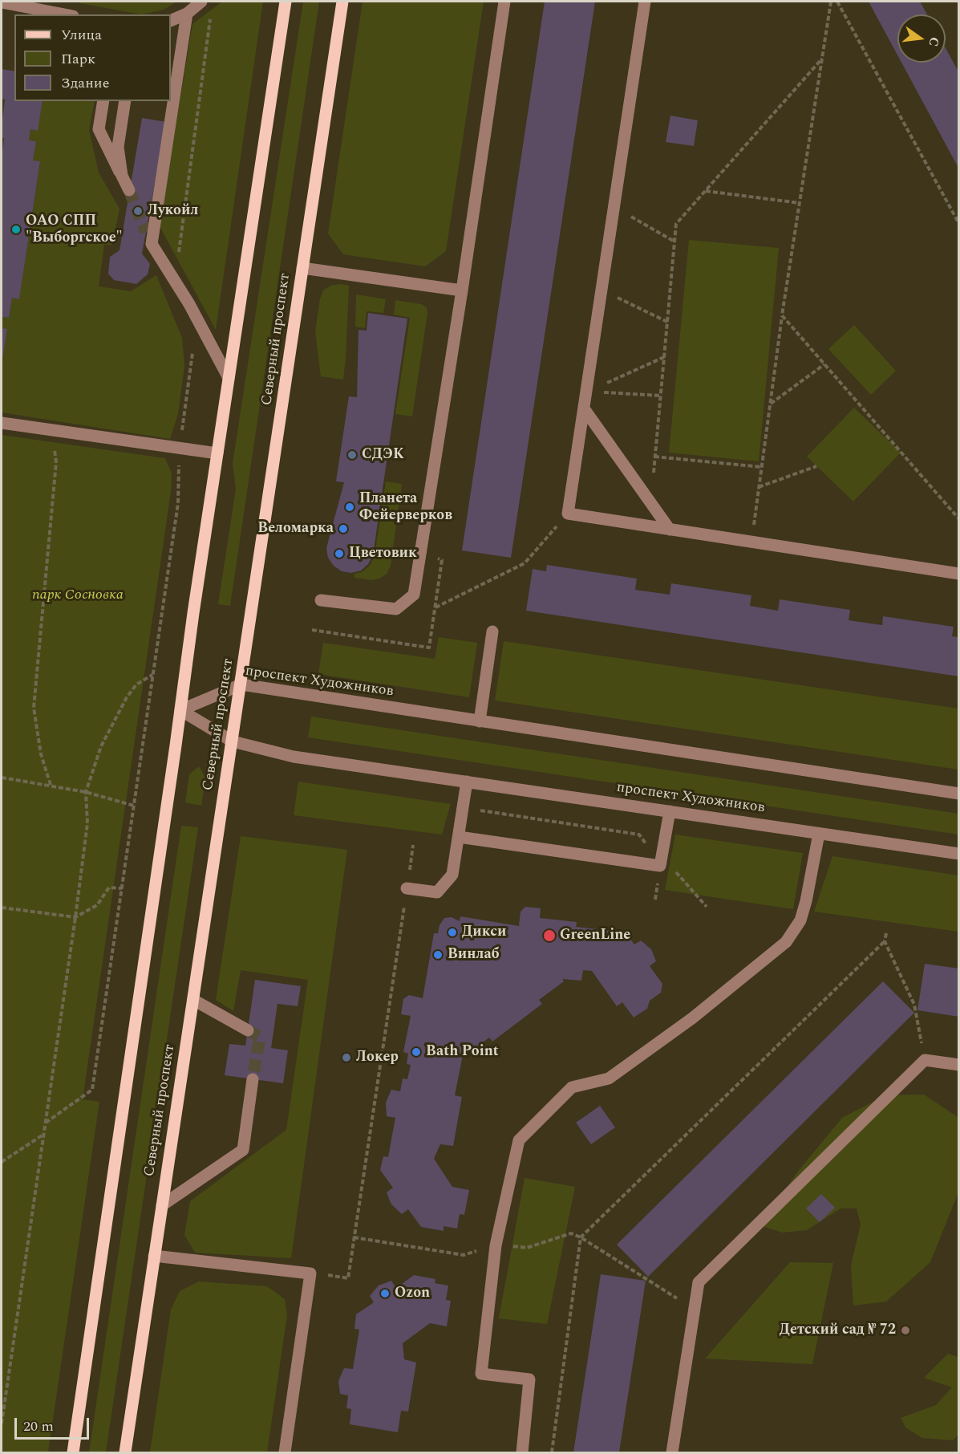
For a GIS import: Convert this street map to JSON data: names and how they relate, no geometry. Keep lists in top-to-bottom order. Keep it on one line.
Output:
{"streets":{"main road":["Северный проспект"],"street":["проспект Художников"]},"crossings":[["Северный проспект","проспект Художников"]],"parks":["парк Сосновка"],"places":["Лукойл","ОАО СПП \"Выборгское\"","СДЭК","Планета Фейерверков","Веломарка","Цветовик","Дикси","GreenLine","Винлаб","Bath Point","Локер","Ozon","Детский сад № 72"],"legend":["Улица","Парк","Здание"],"scale_bar":"20 m","north":"right"}
